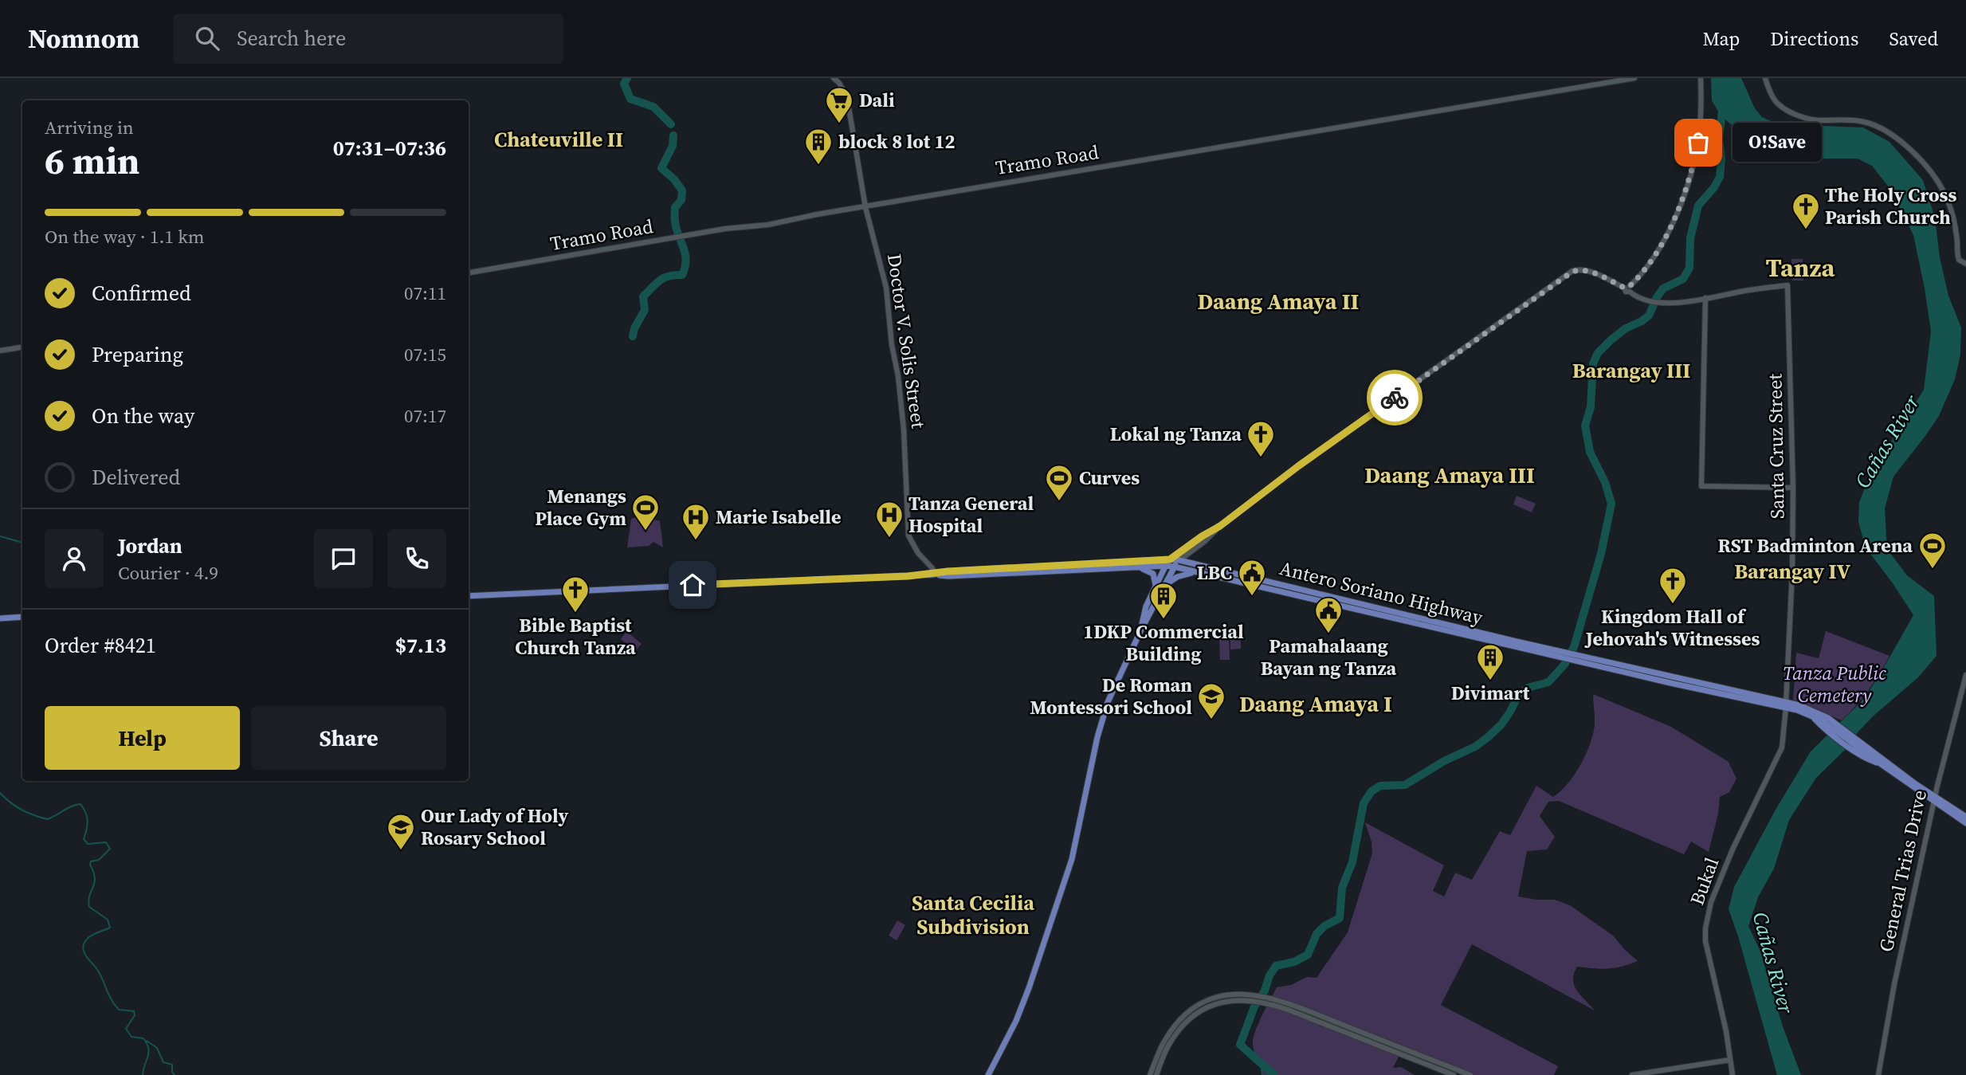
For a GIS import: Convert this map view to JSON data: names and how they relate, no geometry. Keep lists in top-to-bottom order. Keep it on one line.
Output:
{"streets":{"main road":["Antero Soriano Highway"],"street":["Tramo Road","Doctor V. Solis Street","Santa Cruz Street","General Trias Drive","Bukal"]},"crossings":[["Tramo Road","Doctor V. Solis Street"],["Doctor V. Solis Street","Antero Soriano Highway"],["Santa Cruz Street","Antero Soriano Highway"],["Santa Cruz Street","Bukal"],["Antero Soriano Highway","General Trias Drive"],["Antero Soriano Highway","Bukal"]],"districts":["Chateuville II","Tanza","Daang Amaya II","Barangay III","Daang Amaya III","Barangay IV","Daang Amaya I","Santa Cecilia Subdivision"],"water":["Cañas River"],"parks":["Tanza Public Cemetery"],"places":{"supermarket":["Dali"],"other":["O!Save"],"building":["block 8 lot 12","1DKP Commercial Building","Divimart"],"church":["The Holy Cross Parish Church","Lokal ng Tanza","Kingdom Hall of Jehovah's Witnesses","Bible Baptist Church Tanza"],"sports":["Curves","Menangs Place Gym","RST Badminton Arena"],"hospital":["Tanza General Hospital","Marie Isabelle"],"public building":["LBC","Pamahalaang Bayan ng Tanza"],"school or university":["De Roman Montessori School","Our Lady of Holy Rosary School"]},"page":{"header":"Nomnom","search":"Search here","nav":["Map","Directions","Saved"],"heading":["6 min","Arriving in","07:31–07:36"],"panel":["Jordan","Courier · 4.9","Order #8421","$7.13"],"bubble":"O!Save","bar":"On the way · 1.1 km","list":[["Confirmed","07:11"],["Preparing","07:15"],["On the way","07:17"],"Delivered"],"buttons":["Help","Share"]}}
